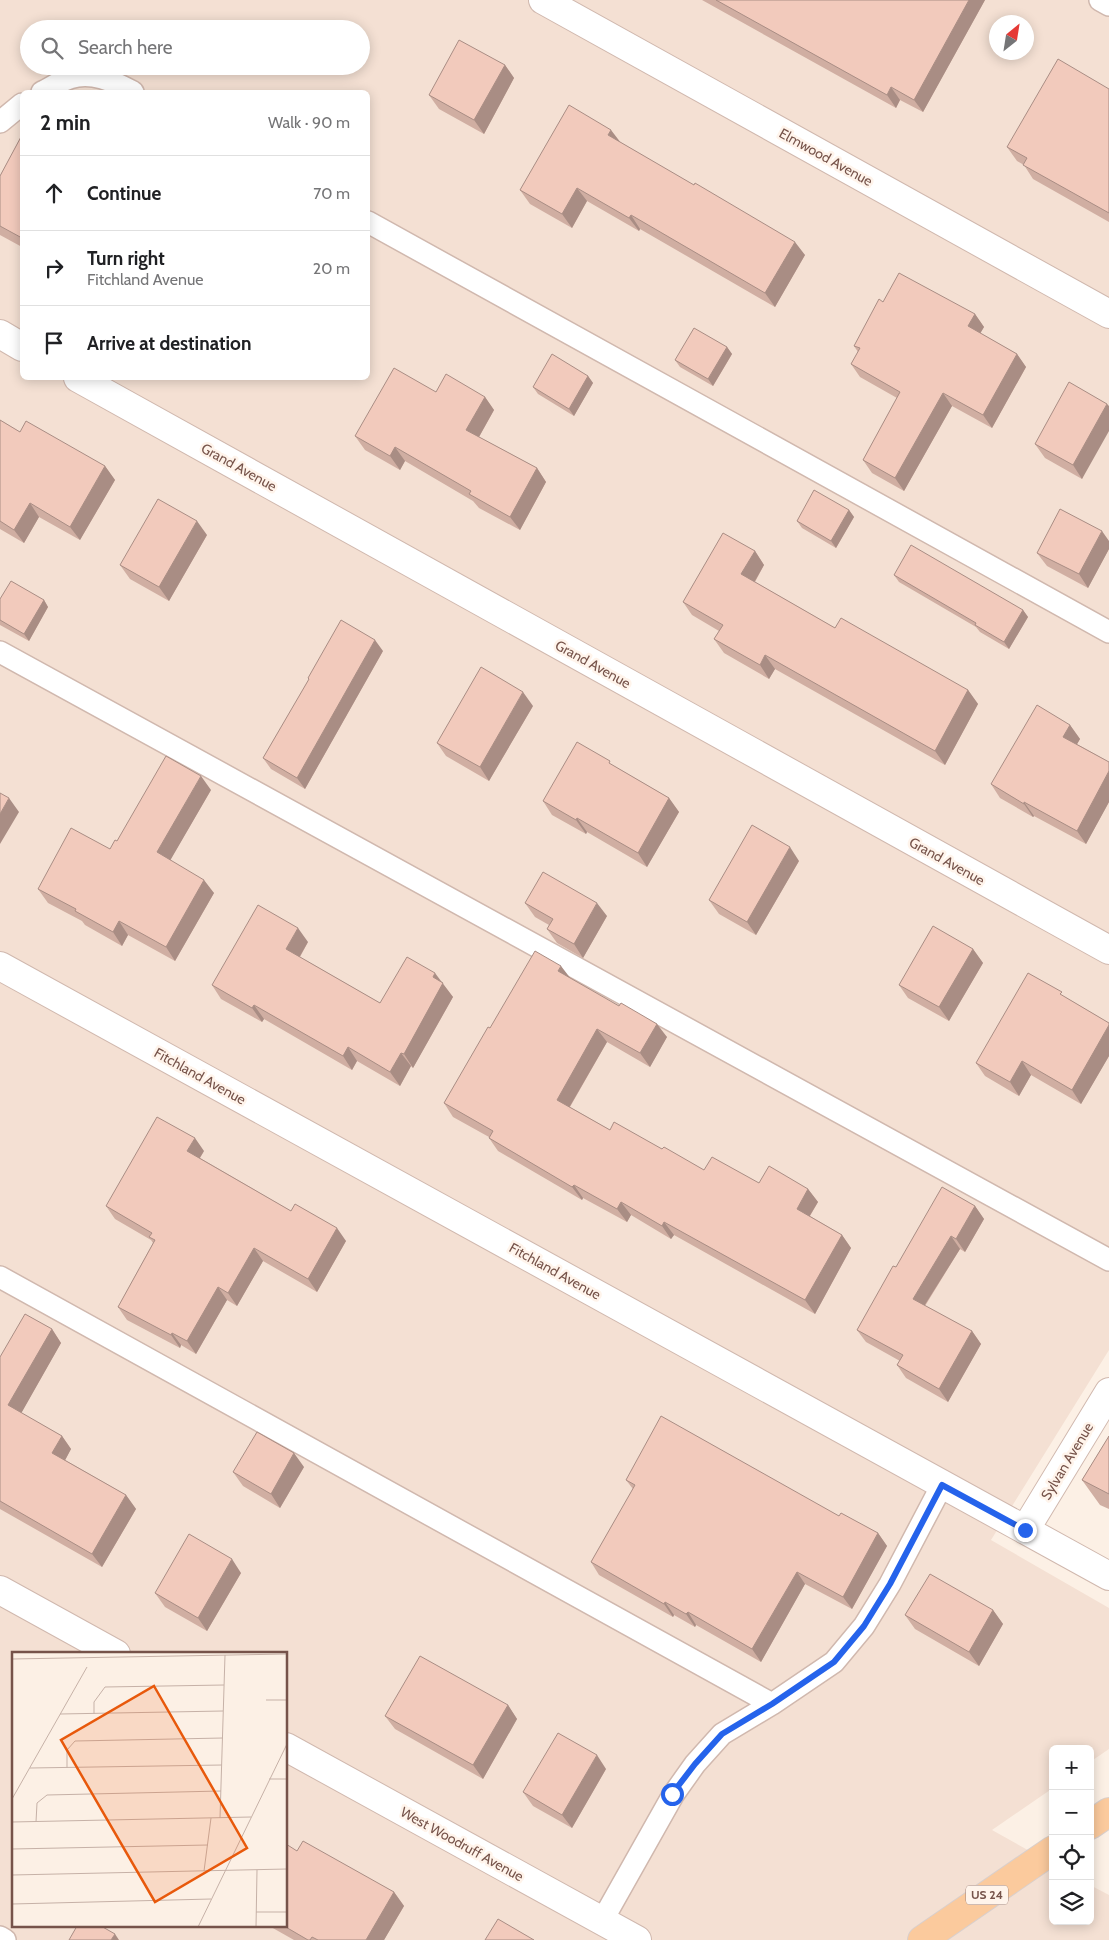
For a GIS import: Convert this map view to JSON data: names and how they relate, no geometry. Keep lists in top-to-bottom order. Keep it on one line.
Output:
{"streets":{"main road":["US 24"],"street":["Elmwood Avenue","Grand Avenue","Fitchland Avenue","Sylvan Avenue","West Woodruff Avenue"]},"crossings":[["Fitchland Avenue","Sylvan Avenue"]],"north":"top right","page":{"search":"Search here","heading":["2 min","Walk · 90 m"],"list":[["Continue","70 m"],["Turn right","Fitchland Avenue","20 m"],"Arrive at destination"],"map_buttons":["+","−"]}}
